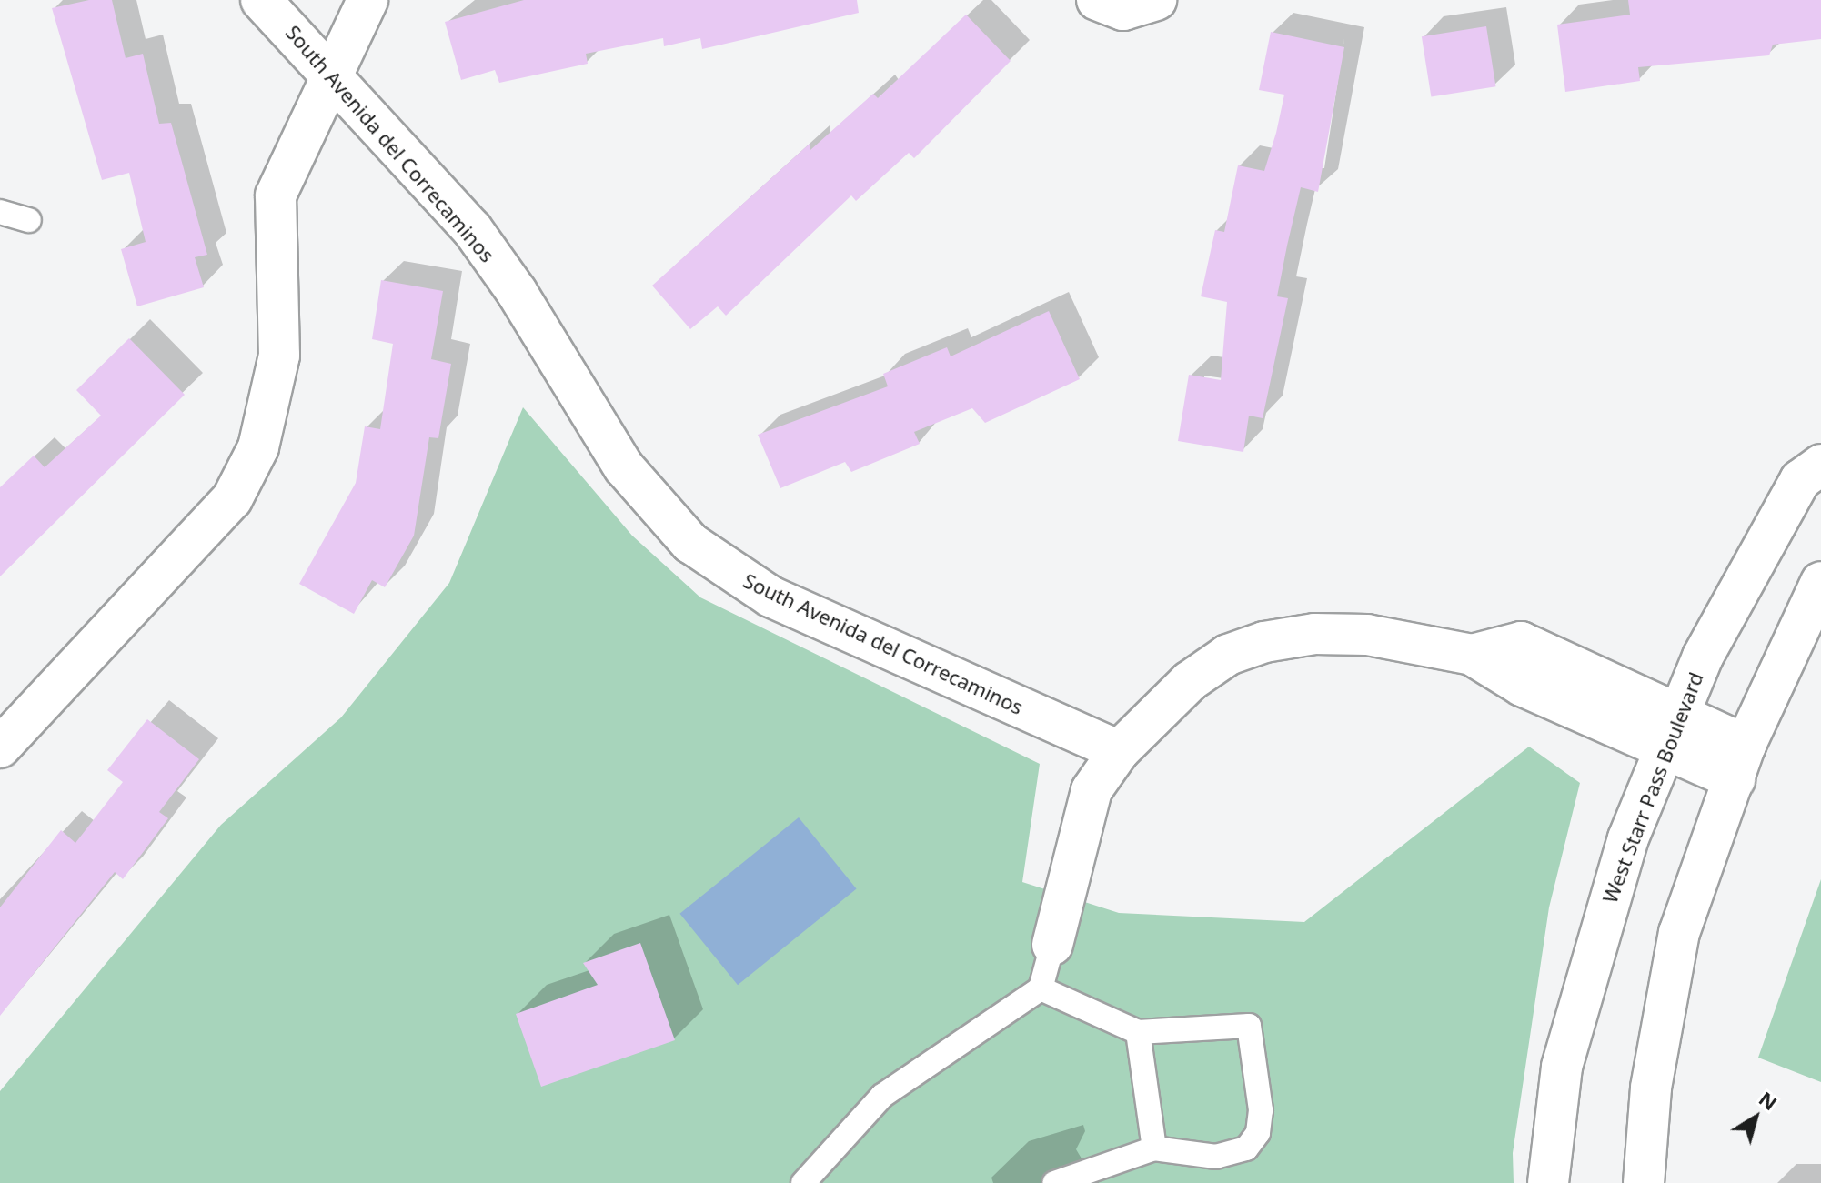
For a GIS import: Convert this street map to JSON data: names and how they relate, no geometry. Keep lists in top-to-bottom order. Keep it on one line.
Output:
{"streets":{"street":["South Avenida del Correcaminos","West Starr Pass Boulevard"]},"north":"top right"}
